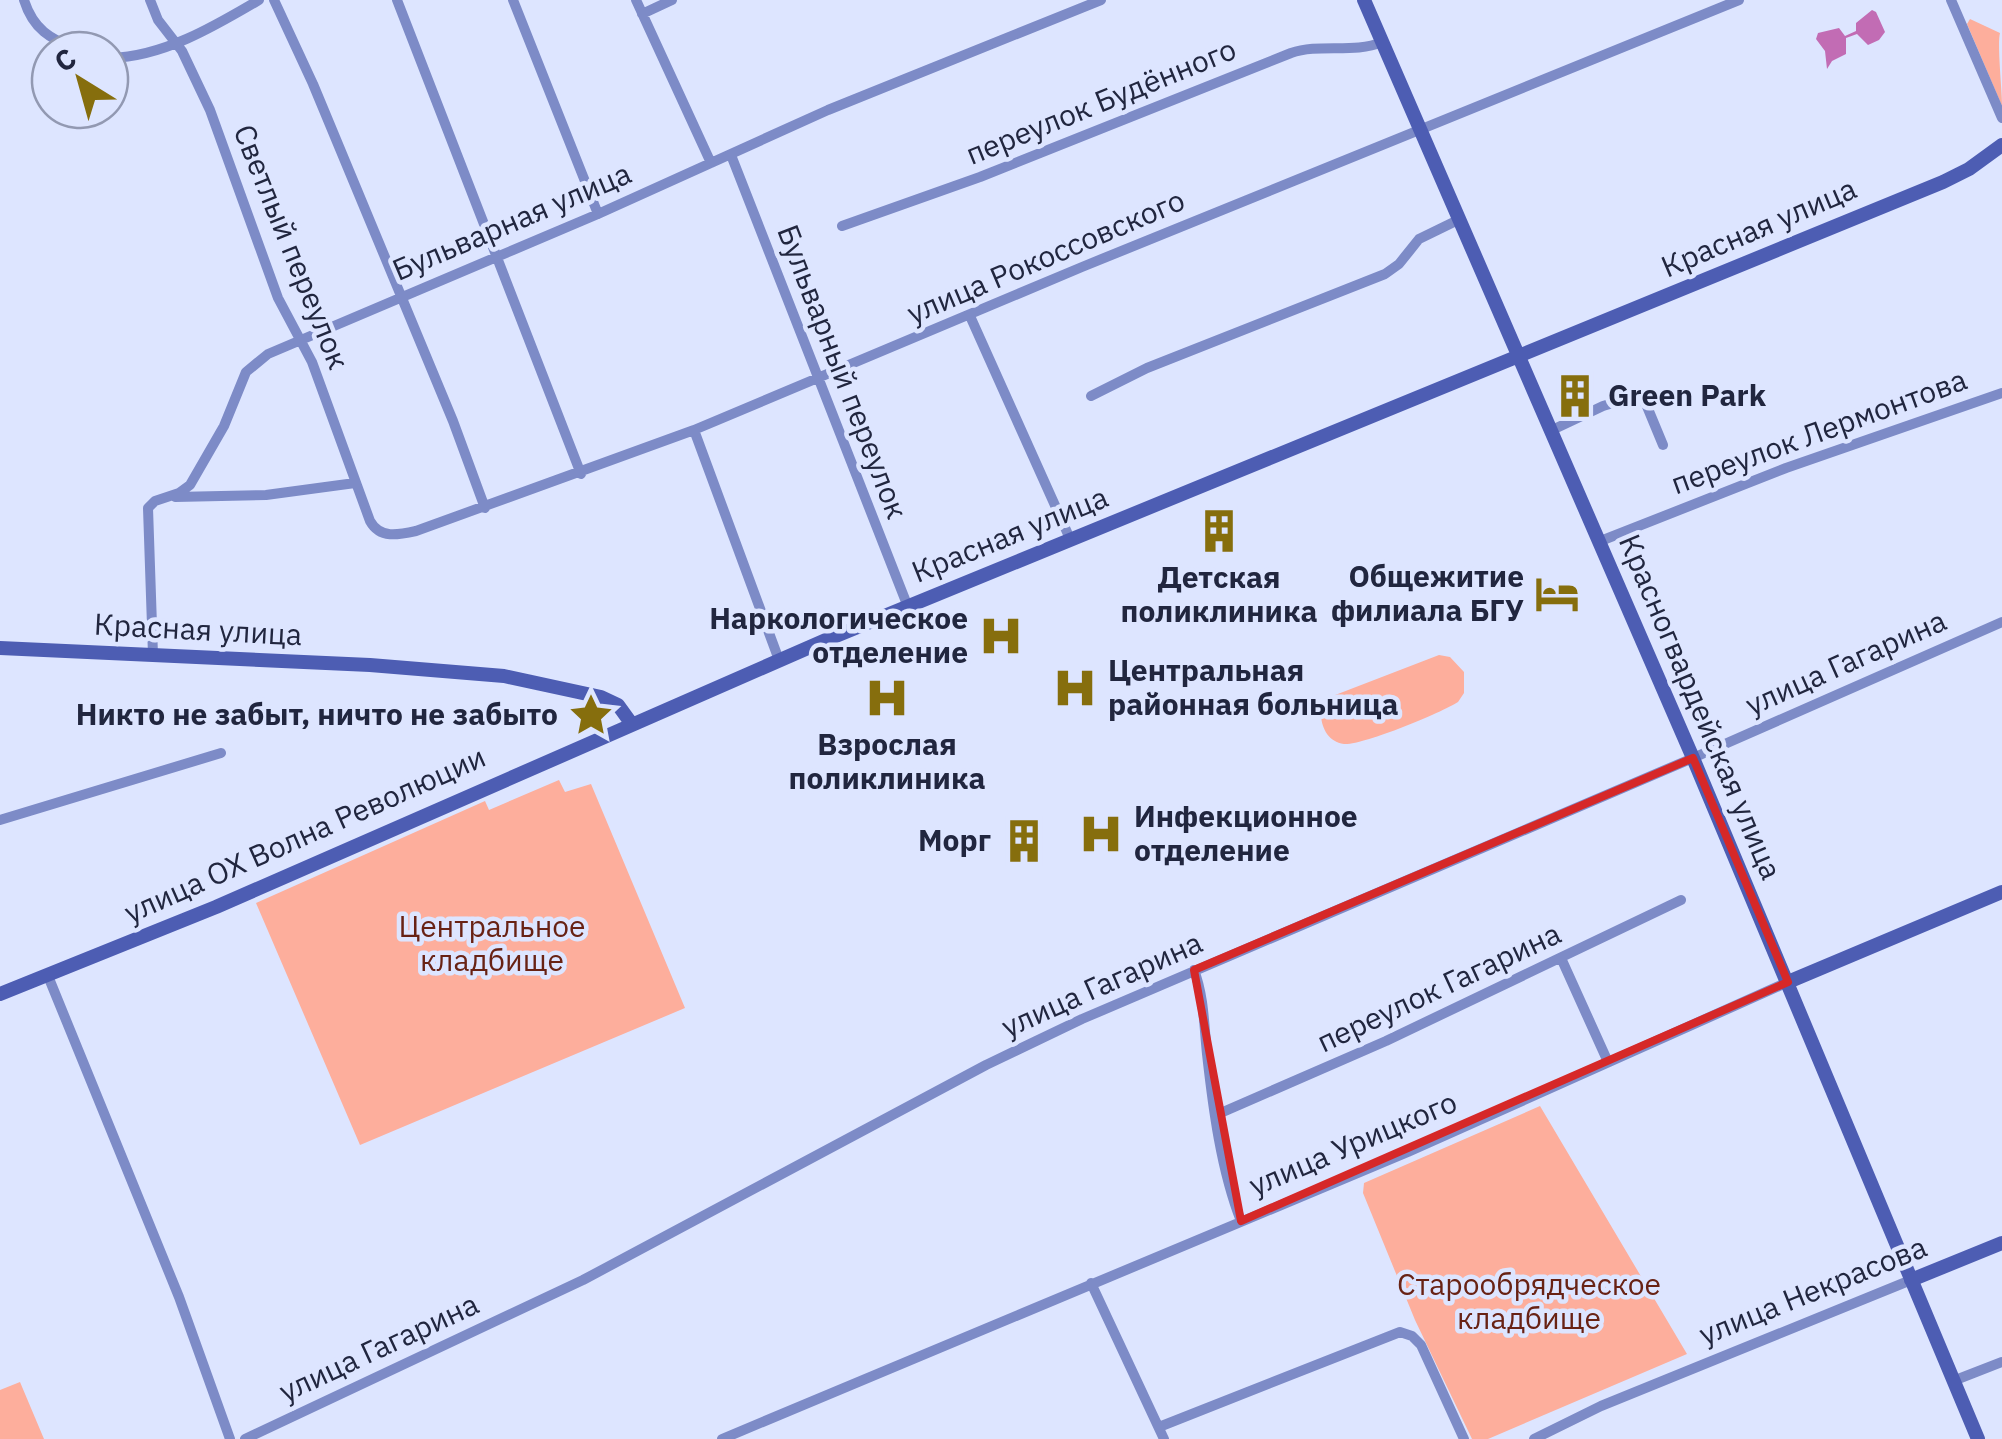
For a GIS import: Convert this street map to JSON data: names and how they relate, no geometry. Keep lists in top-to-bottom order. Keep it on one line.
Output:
{"streets":{"main road":["Красная улица","Красногвардейская улица","улица ОХ Волна Революции","улица Урицкого","улица Некрасова"],"street":["переулок Будённого","Бульварная улица","Светлый переулок","улица Рокоссовского","Бульварный переулок","переулок Лермонтова","улица Гагарина","переулок Гагарина"]},"crossings":[["переулок Будённого","Красногвардейская улица"],["Бульварная улица","Красная улица"],["Бульварная улица","Светлый переулок"],["Бульварная улица","Бульварный переулок"],["Красная улица","Бульварный переулок"],["Красная улица","Красногвардейская улица"],["Красная улица","улица ОХ Волна Революции"],["Светлый переулок","улица Рокоссовского"],["улица Рокоссовского","Бульварный переулок"],["улица Рокоссовского","Красногвардейская улица"],["переулок Лермонтова","Красногвардейская улица"],["улица Гагарина","Красногвардейская улица"],["Красногвардейская улица","улица Урицкого"],["Красногвардейская улица","улица Некрасова"]],"parks":["Центральное кладбище","Старообрядческое кладбище"],"places":{"building":["Green Park","Детская поликлиника","Морг"],"hotel":["Общежитие филиала БГУ"],"hospital":["Наркологическое отделение","Центральная районная больница","Взрослая поликлиника","Инфекционное отделение"],"place":["Никто не забыт, ничто не забыто"]},"north":"top left"}
